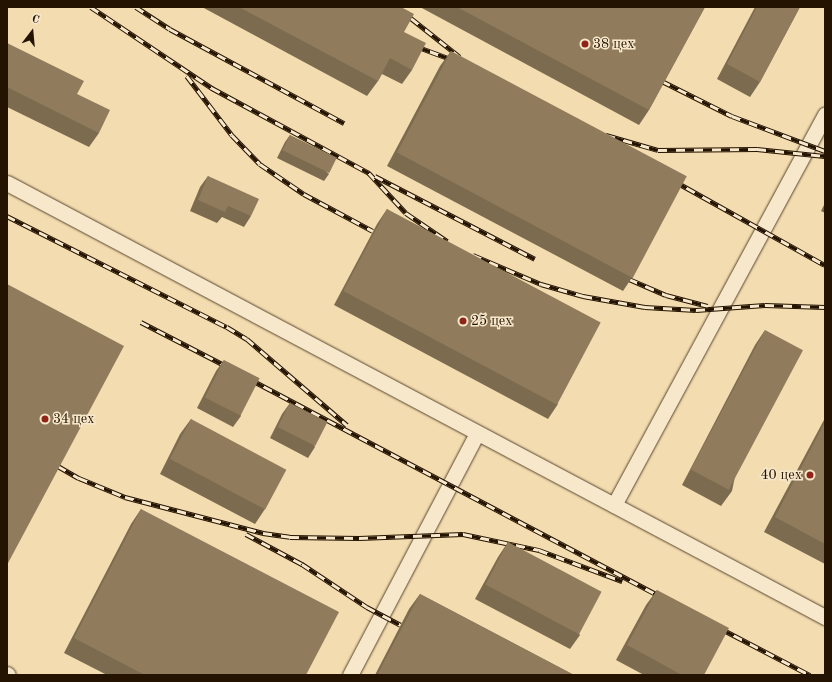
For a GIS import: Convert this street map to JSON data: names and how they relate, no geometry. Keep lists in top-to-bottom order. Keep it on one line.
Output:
{"places":["38 цех","25 цех","34 цех","40 цех"],"north":"top"}
